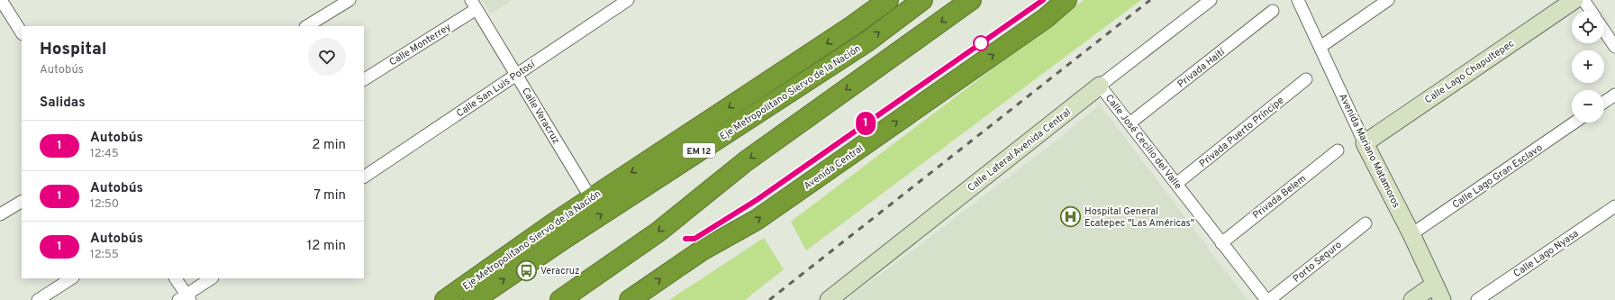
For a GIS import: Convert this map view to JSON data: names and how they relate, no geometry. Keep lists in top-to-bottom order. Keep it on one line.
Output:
{"streets":{"highway":["Eje Metropolitano Siervo de la Nación","EM 12","Avenida Central"],"street":["Calle Monterrey","Privada Haití","Calle Lago Chapultepec","Calle San Luis Potosí","Calle Veracruz","Privada Puerto Príncipe","Calle José Cecilio del Valle","Calle Lateral Avenida Central","Avenida Mariano Matamoros","Calle Lago Gran Esclavo","Privada Belem","Calle Lago Nyasa","Porto Seguro"]},"crossings":[["Calle Monterrey","Calle Veracruz"],["Privada Haití","Calle José Cecilio del Valle"],["Calle Lago Chapultepec","Avenida Mariano Matamoros"],["Calle San Luis Potosí","Calle Veracruz"],["Privada Puerto Príncipe","Calle José Cecilio del Valle"],["Calle José Cecilio del Valle","Calle Lateral Avenida Central"],["Calle José Cecilio del Valle","Privada Belem"],["Calle José Cecilio del Valle","Porto Seguro"],["Avenida Mariano Matamoros","Calle Lago Gran Esclavo"]],"places":{"hospital":["Hospital General Ecatepec \"Las Américas\""],"bus stop":["Veracruz"]},"lines":["bus line 1"],"page":{"on_map":"1","map_buttons":["+","−"],"heading":[["Hospital","Autobús"],"Salidas"],"list":[{"mark":"1","name":"Autobús","note":"12:45","value":"2 min"},{"mark":"1","name":"Autobús","note":"12:50","value":"7 min"},{"mark":"1","name":"Autobús","note":"12:55","value":"12 min"}]}}
